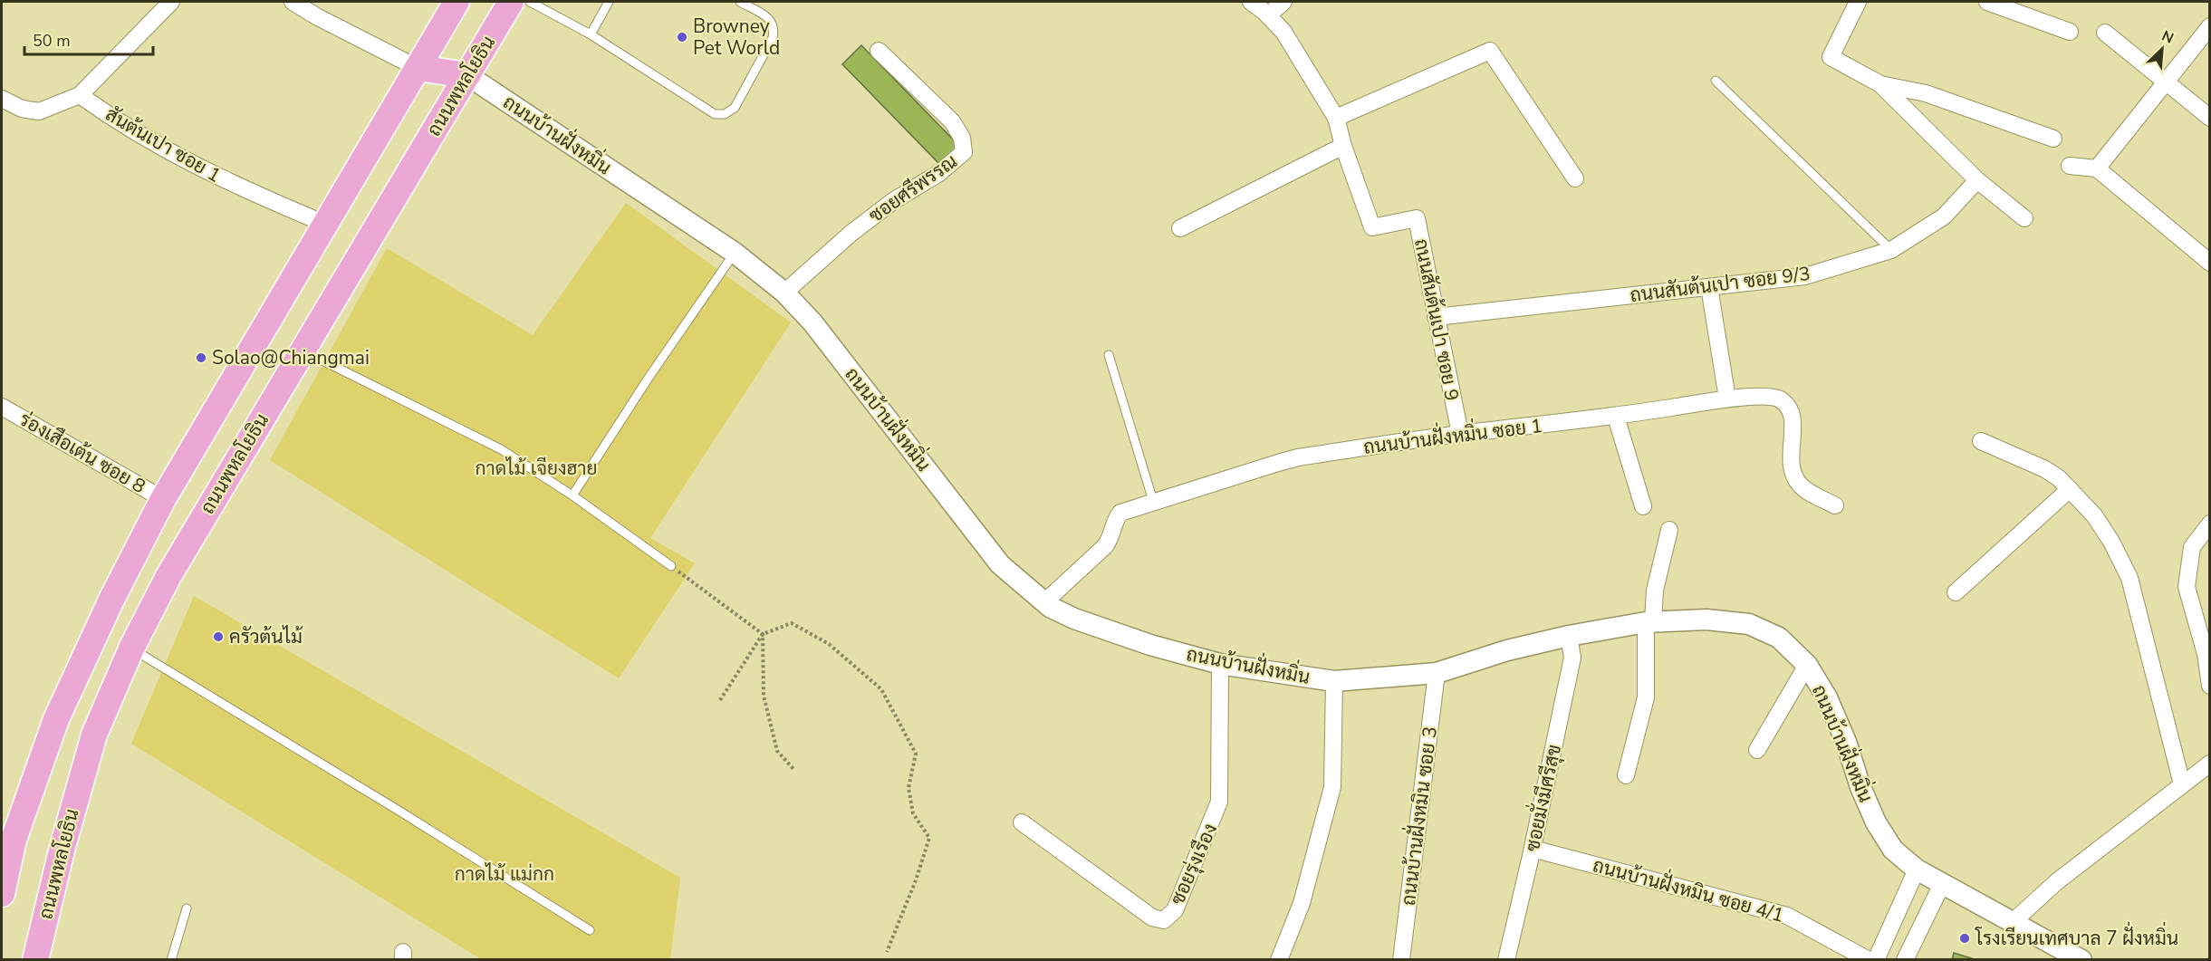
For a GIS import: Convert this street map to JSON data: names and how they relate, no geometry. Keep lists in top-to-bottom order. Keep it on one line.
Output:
{"streets":{"main road":["ถนนพหลโยธิน"],"street":["ถนนบ้านฝั่งหมิ่น","สันต้นเปา ซอย 1","ซอยศรีพรรณ","ถนนสันต้นเปา ซอย 9/3","ถนนสันต้นเปา ซอย 9","ถนนบ้านฝั่งหมิ่น ซอย 1","ร่องเสือเต้น ซอย 8","ซอยมั่งมีศรีสุข","ถนนบ้านฝั่งหมิน ซอย 3","ซอยรุ่งเรือง","ถนนบ้านฝั่งหมิน ซอย 4/1"]},"crossings":[["ถนนพหลโยธิน","ถนนบ้านฝั่งหมิ่น"],["ถนนบ้านฝั่งหมิ่น","ซอยศรีพรรณ"],["ถนนบ้านฝั่งหมิ่น","ถนนบ้านฝั่งหมิ่น ซอย 1"],["ถนนบ้านฝั่งหมิ่น","ซอยมั่งมีศรีสุข"],["ถนนบ้านฝั่งหมิ่น","ถนนบ้านฝั่งหมิน ซอย 3"],["ถนนบ้านฝั่งหมิ่น","ซอยรุ่งเรือง"],["ถนนสันต้นเปา ซอย 9/3","ถนนสันต้นเปา ซอย 9"],["ถนนสันต้นเปา ซอย 9","ถนนบ้านฝั่งหมิ่น ซอย 1"],["ซอยมั่งมีศรีสุข","ถนนบ้านฝั่งหมิน ซอย 4/1"]],"parks":["กาดไม้ เจียงฮาย","กาดไม้ แม่กก"],"places":["Browney Pet World","Solao@Chiangmai","ครัวต้นไม้","โรงเรียนเทศบาล 7 ฝั่งหมิ่น"],"scale_bar":"50 m","north":"top right"}
